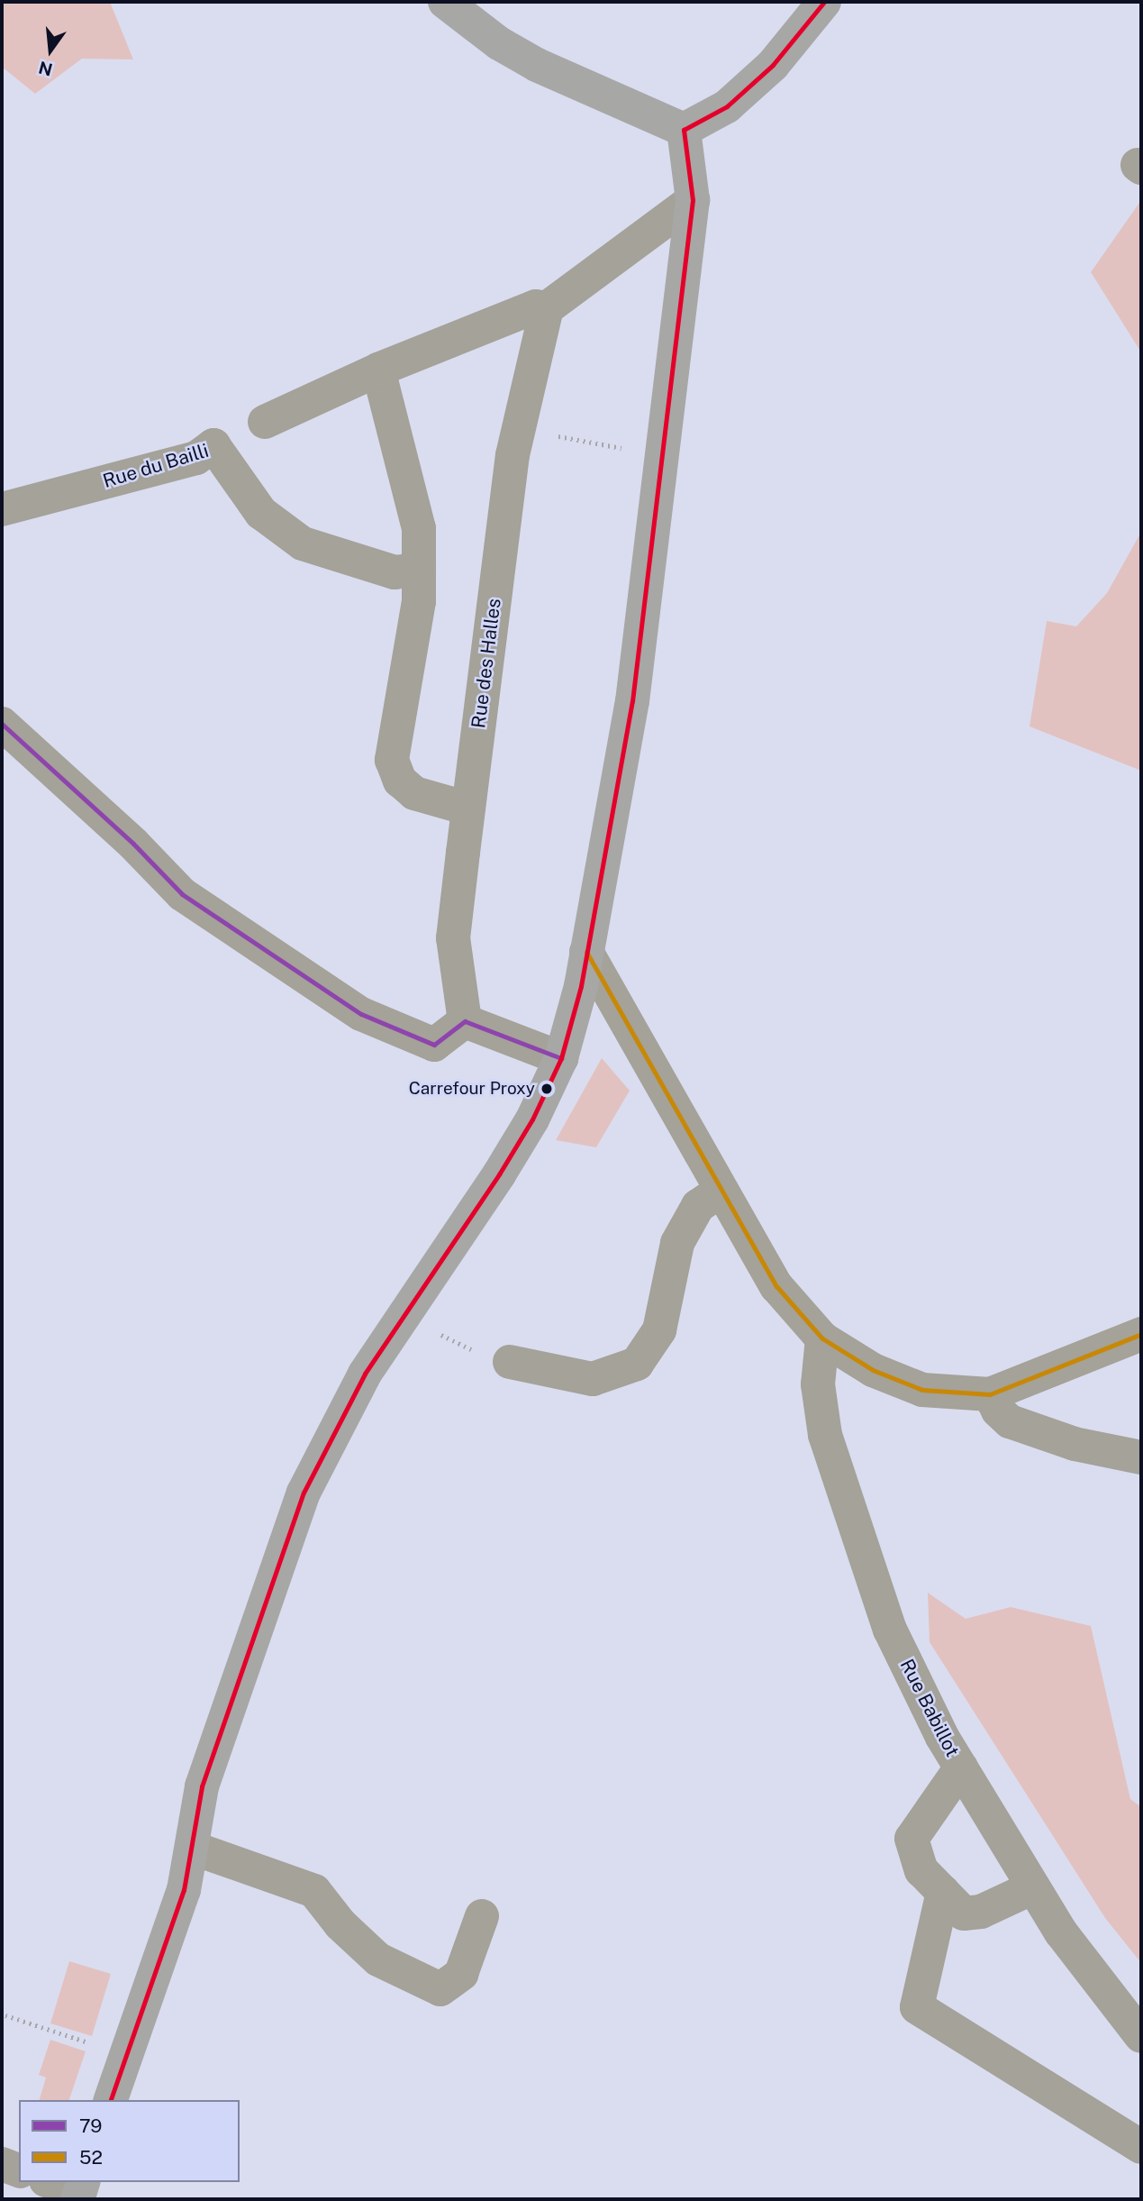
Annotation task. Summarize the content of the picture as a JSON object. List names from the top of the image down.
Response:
{
  "streets": {
    "street": ["Rue du Bailli", "Rue des Halles", "Rue Babillot"]
  },
  "places": ["Carrefour Proxy"],
  "lines": ["transit line 79", "transit line 52"],
  "legend": ["79", "52"],
  "north": "bottom"
}
